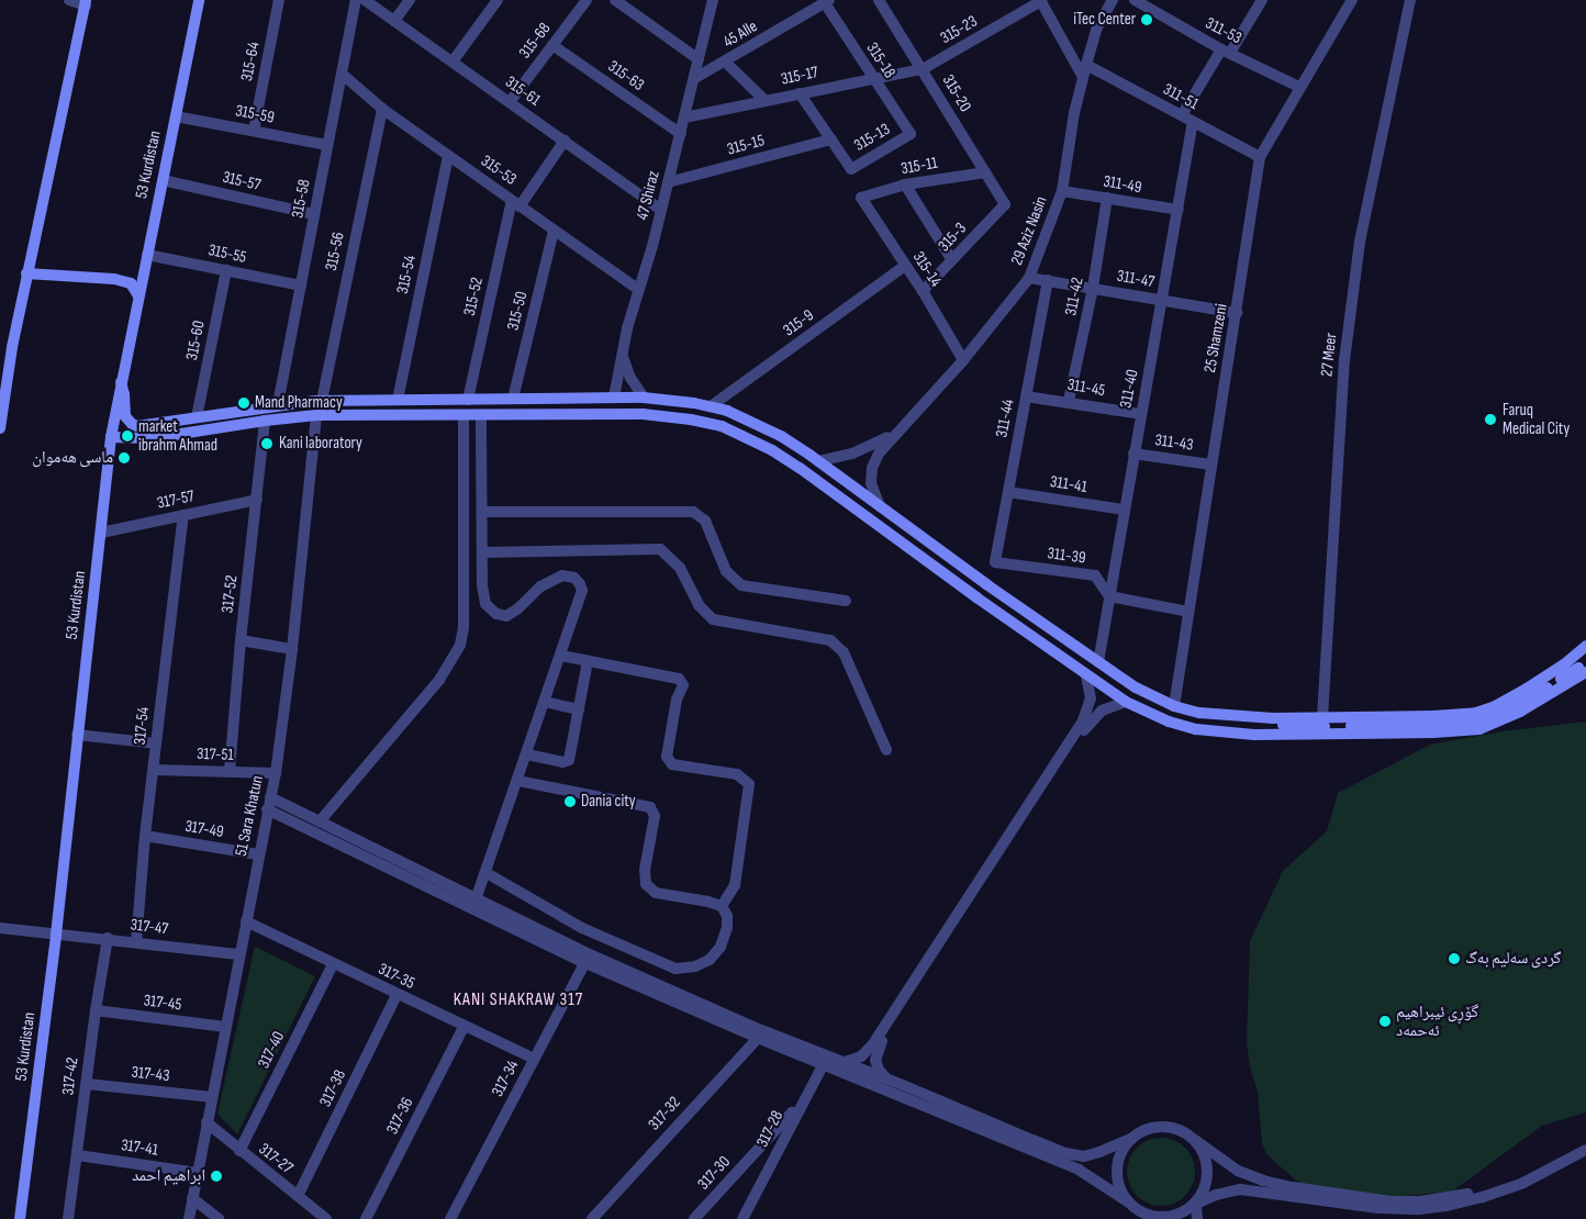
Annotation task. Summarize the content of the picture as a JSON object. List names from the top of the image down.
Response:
{
  "streets": {
    "main road": ["53 Kurdistan"],
    "street": [
      "315-23",
      "311-53",
      "45 Alle",
      "315-68",
      "315-18",
      "315-64",
      "315-63",
      "315-17",
      "315-61",
      "315-20",
      "311-51",
      "315-59",
      "315-13",
      "315-15",
      "315-11",
      "315-53",
      "315-57",
      "311-49",
      "47 Shiraz",
      "315-58",
      "29 Aziz Nasin",
      "315-3",
      "315-56",
      "315-55",
      "315-14",
      "315-54",
      "311-47",
      "315-52",
      "311-42",
      "315-50",
      "315-9",
      "25 Shamzeni",
      "315-60",
      "27 Meer",
      "311-45",
      "311-40",
      "311-44",
      "311-43",
      "311-41",
      "317-57",
      "311-39",
      "317-52",
      "317-54",
      "317-51",
      "51 Sara Khatun",
      "317-49",
      "317-47",
      "317-35",
      "317-45",
      "317-40",
      "317-43",
      "317-42",
      "317-34",
      "317-38",
      "317-32",
      "317-36",
      "317-28",
      "317-41",
      "317-27",
      "317-30"
    ]
  },
  "crossings": [
    ["315-23", "315-17"],
    ["315-23", "315-20"],
    ["311-53", "25 Shamzeni"],
    ["45 Alle", "315-18"],
    ["45 Alle", "47 Shiraz"],
    ["315-68", "315-63"],
    ["315-68", "315-61"],
    ["315-18", "315-17"],
    ["315-18", "315-13"],
    ["315-64", "315-59"],
    ["315-63", "47 Shiraz"],
    ["315-17", "315-20"],
    ["315-17", "47 Shiraz"],
    ["315-61", "47 Shiraz"],
    ["315-20", "315-11"],
    ["315-20", "315-3"],
    ["311-51", "29 Aziz Nasin"],
    ["311-51", "25 Shamzeni"],
    ["311-51", "311-40"],
    ["315-59", "53 Kurdistan"],
    ["315-59", "315-58"],
    ["315-13", "315-15"],
    ["315-15", "47 Shiraz"],
    ["53 Kurdistan", "315-57"],
    ["53 Kurdistan", "315-55"],
    ["53 Kurdistan", "317-57"],
    ["53 Kurdistan", "317-47"],
    ["315-11", "315-14"],
    ["315-53", "47 Shiraz"],
    ["315-53", "315-58"],
    ["315-53", "315-56"],
    ["315-53", "315-54"],
    ["315-53", "315-52"],
    ["315-53", "315-50"],
    ["315-57", "315-58"],
    ["311-49", "29 Aziz Nasin"],
    ["311-49", "311-42"],
    ["311-49", "311-40"],
    ["315-58", "315-55"],
    ["29 Aziz Nasin", "315-14"],
    ["29 Aziz Nasin", "311-47"],
    ["315-3", "315-14"],
    ["315-55", "315-60"],
    ["315-14", "315-9"],
    ["311-47", "311-42"],
    ["311-47", "25 Shamzeni"],
    ["311-47", "311-40"],
    ["311-47", "311-44"],
    ["311-42", "311-45"],
    ["25 Shamzeni", "311-43"],
    ["311-45", "311-40"],
    ["311-45", "311-44"],
    ["311-40", "311-43"],
    ["311-40", "311-41"],
    ["311-40", "311-39"],
    ["311-44", "311-41"],
    ["311-44", "311-39"],
    ["317-57", "317-52"],
    ["317-57", "317-54"],
    ["317-52", "317-51"],
    ["317-54", "317-51"],
    ["317-54", "317-49"],
    ["317-54", "317-47"],
    ["317-51", "51 Sara Khatun"],
    ["51 Sara Khatun", "317-49"],
    ["51 Sara Khatun", "317-47"],
    ["51 Sara Khatun", "317-35"],
    ["51 Sara Khatun", "317-45"],
    ["51 Sara Khatun", "317-43"],
    ["51 Sara Khatun", "317-41"],
    ["51 Sara Khatun", "317-27"],
    ["317-47", "317-42"],
    ["317-35", "317-40"],
    ["317-35", "317-34"],
    ["317-35", "317-38"],
    ["317-35", "317-36"],
    ["317-45", "317-42"],
    ["317-40", "317-27"],
    ["317-43", "317-42"],
    ["317-42", "317-41"],
    ["317-38", "317-27"],
    ["317-28", "317-30"]
  ],
  "districts": ["KANI SHAKRAW 317"],
  "places": [
    "iTec Center",
    "Mand Pharmacy",
    "Faruq Medical City",
    "market ibrahm Ahmad",
    "Kani laboratory",
    "ماسی هەموان",
    "Dania city",
    "گردی سەلیم بەگ",
    "گۆڕی ئیبراھیم ئەحمەد",
    "ابراهيم احمد"
  ]
}
